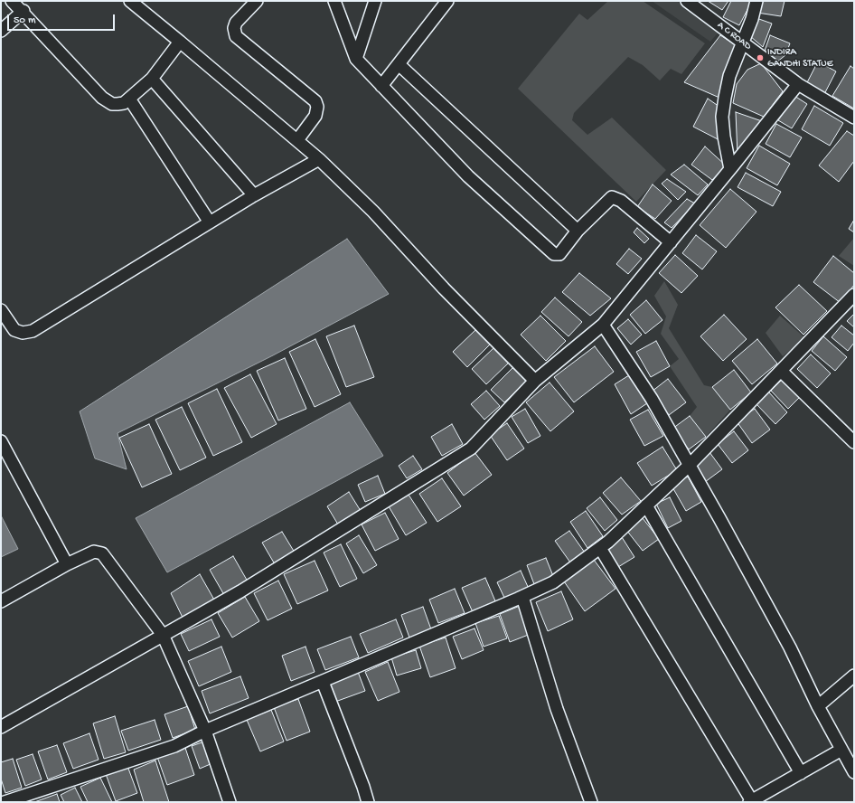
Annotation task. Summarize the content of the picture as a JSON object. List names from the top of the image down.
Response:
{
  "streets": {
    "street": ["A C ROAD"]
  },
  "places": ["INDIRA GANDHI STATUE"],
  "scale_bar": "50 m"
}
